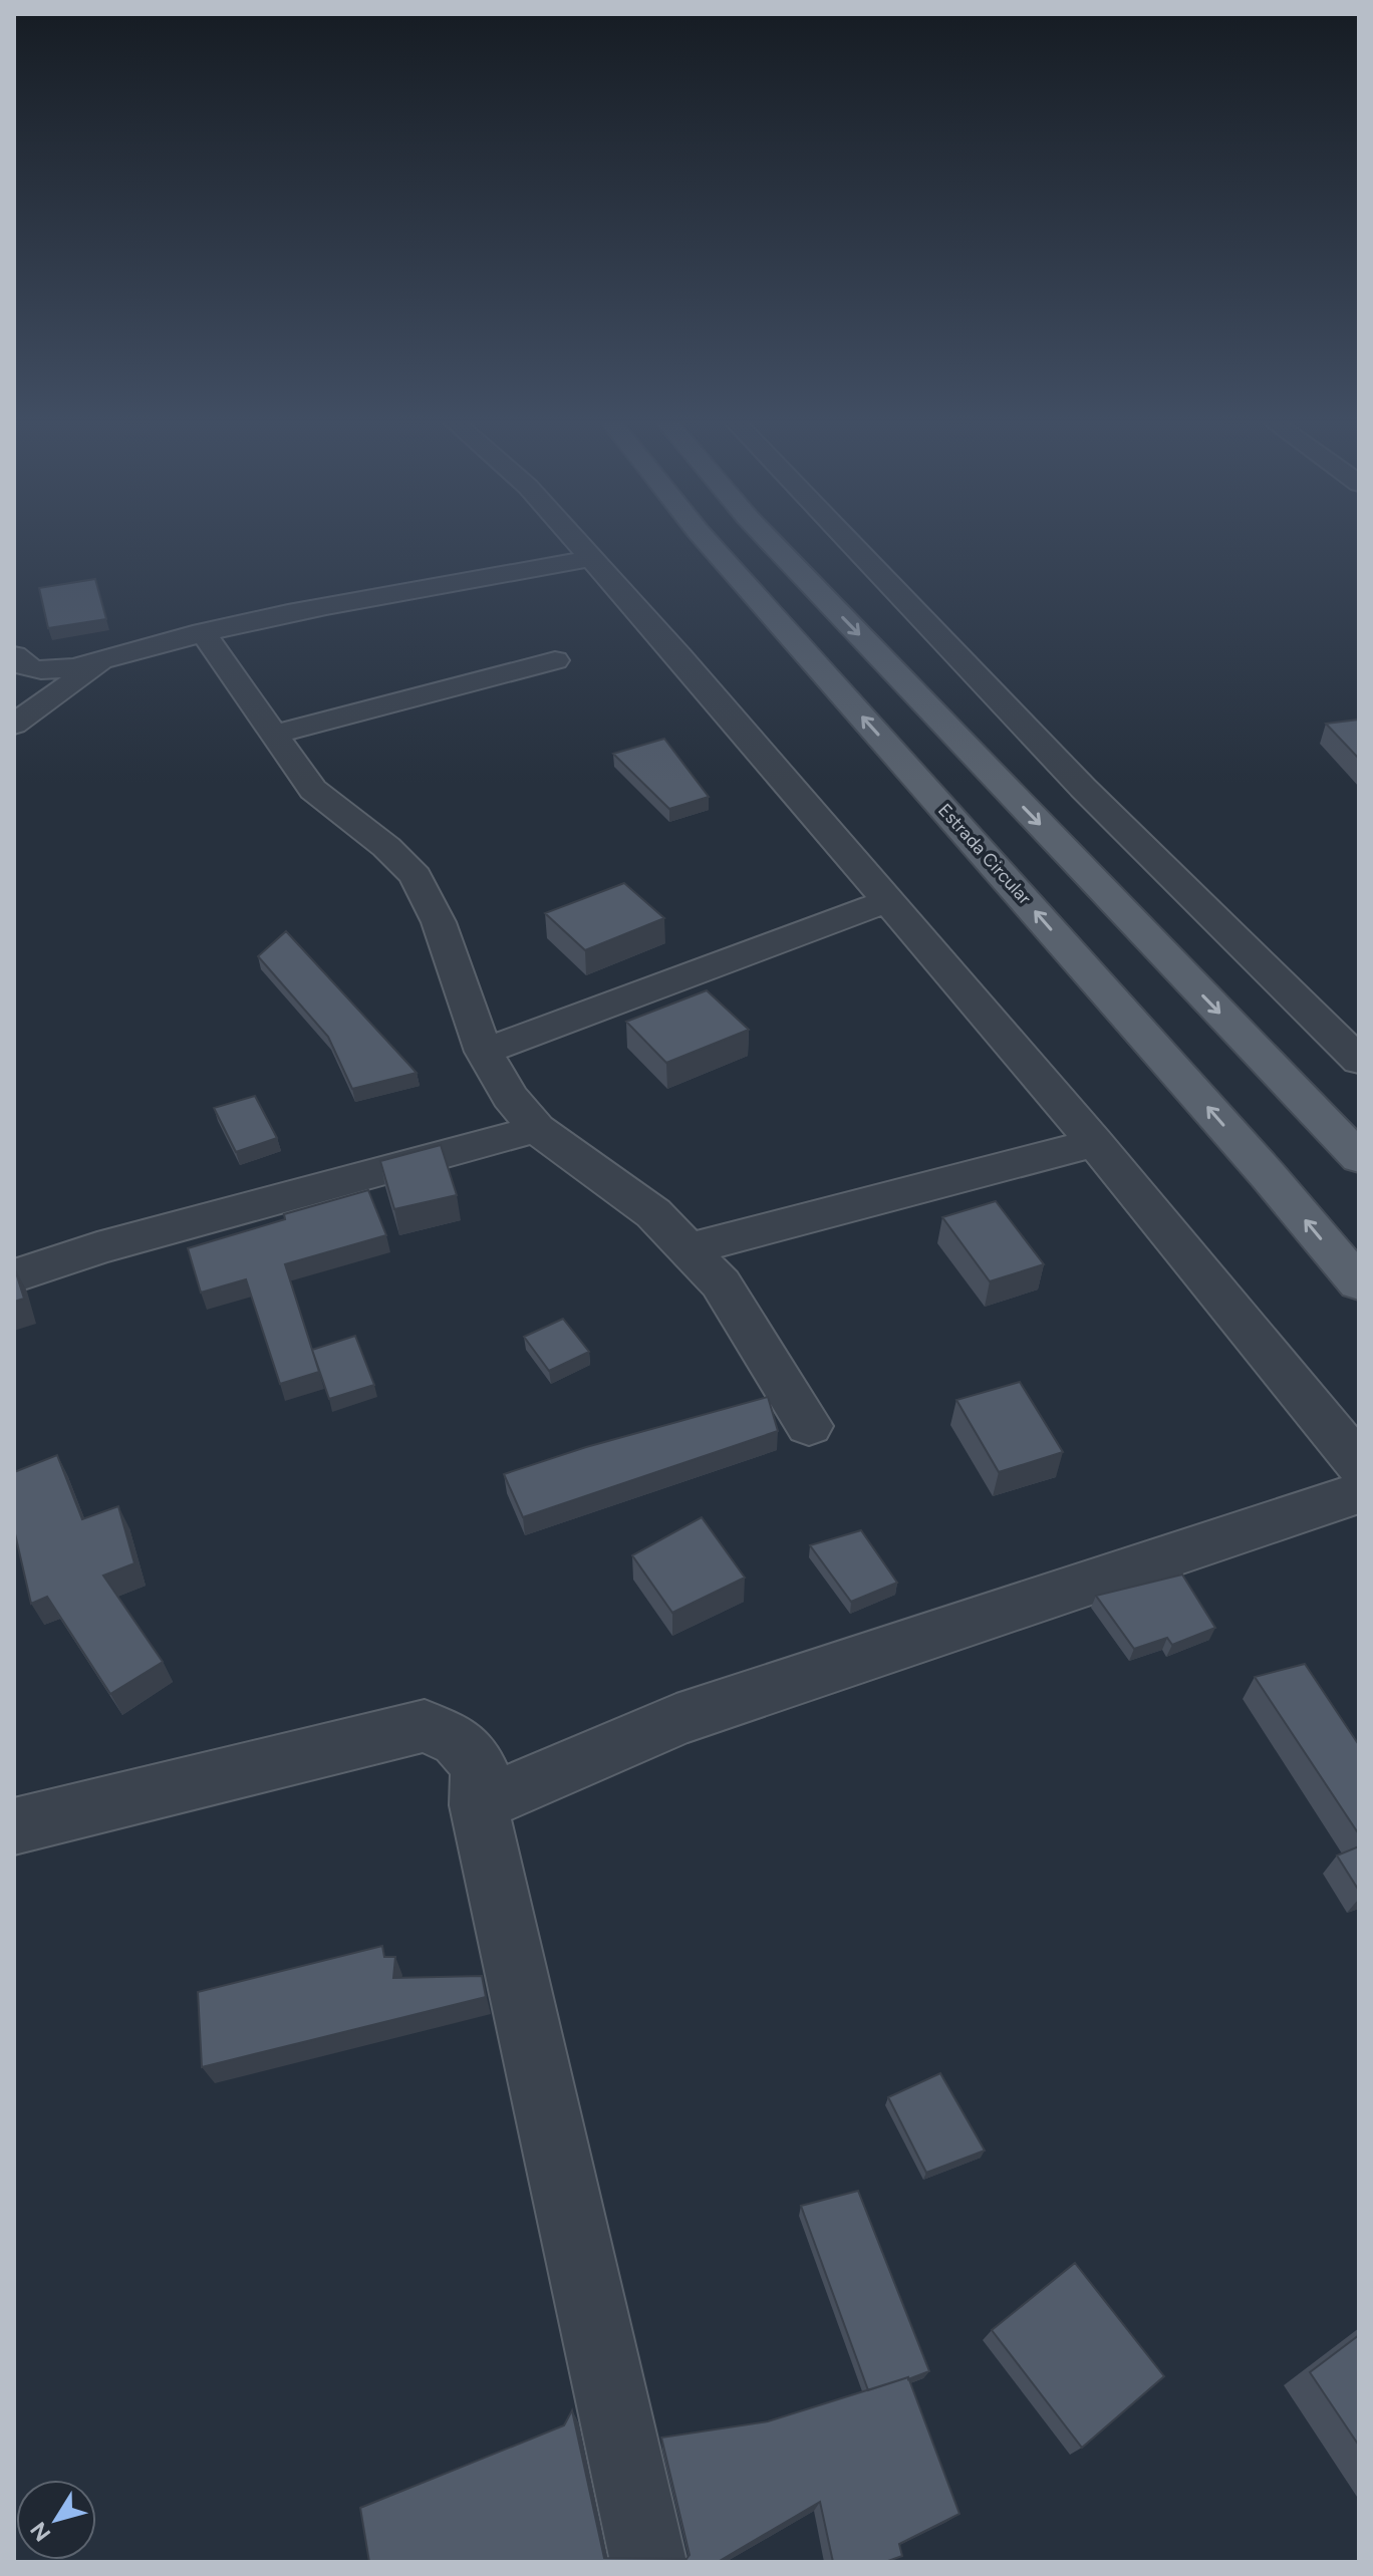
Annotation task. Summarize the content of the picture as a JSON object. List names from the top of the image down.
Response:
{
  "streets": {
    "main road": ["Estrada Circular"]
  },
  "north": "bottom left"
}
